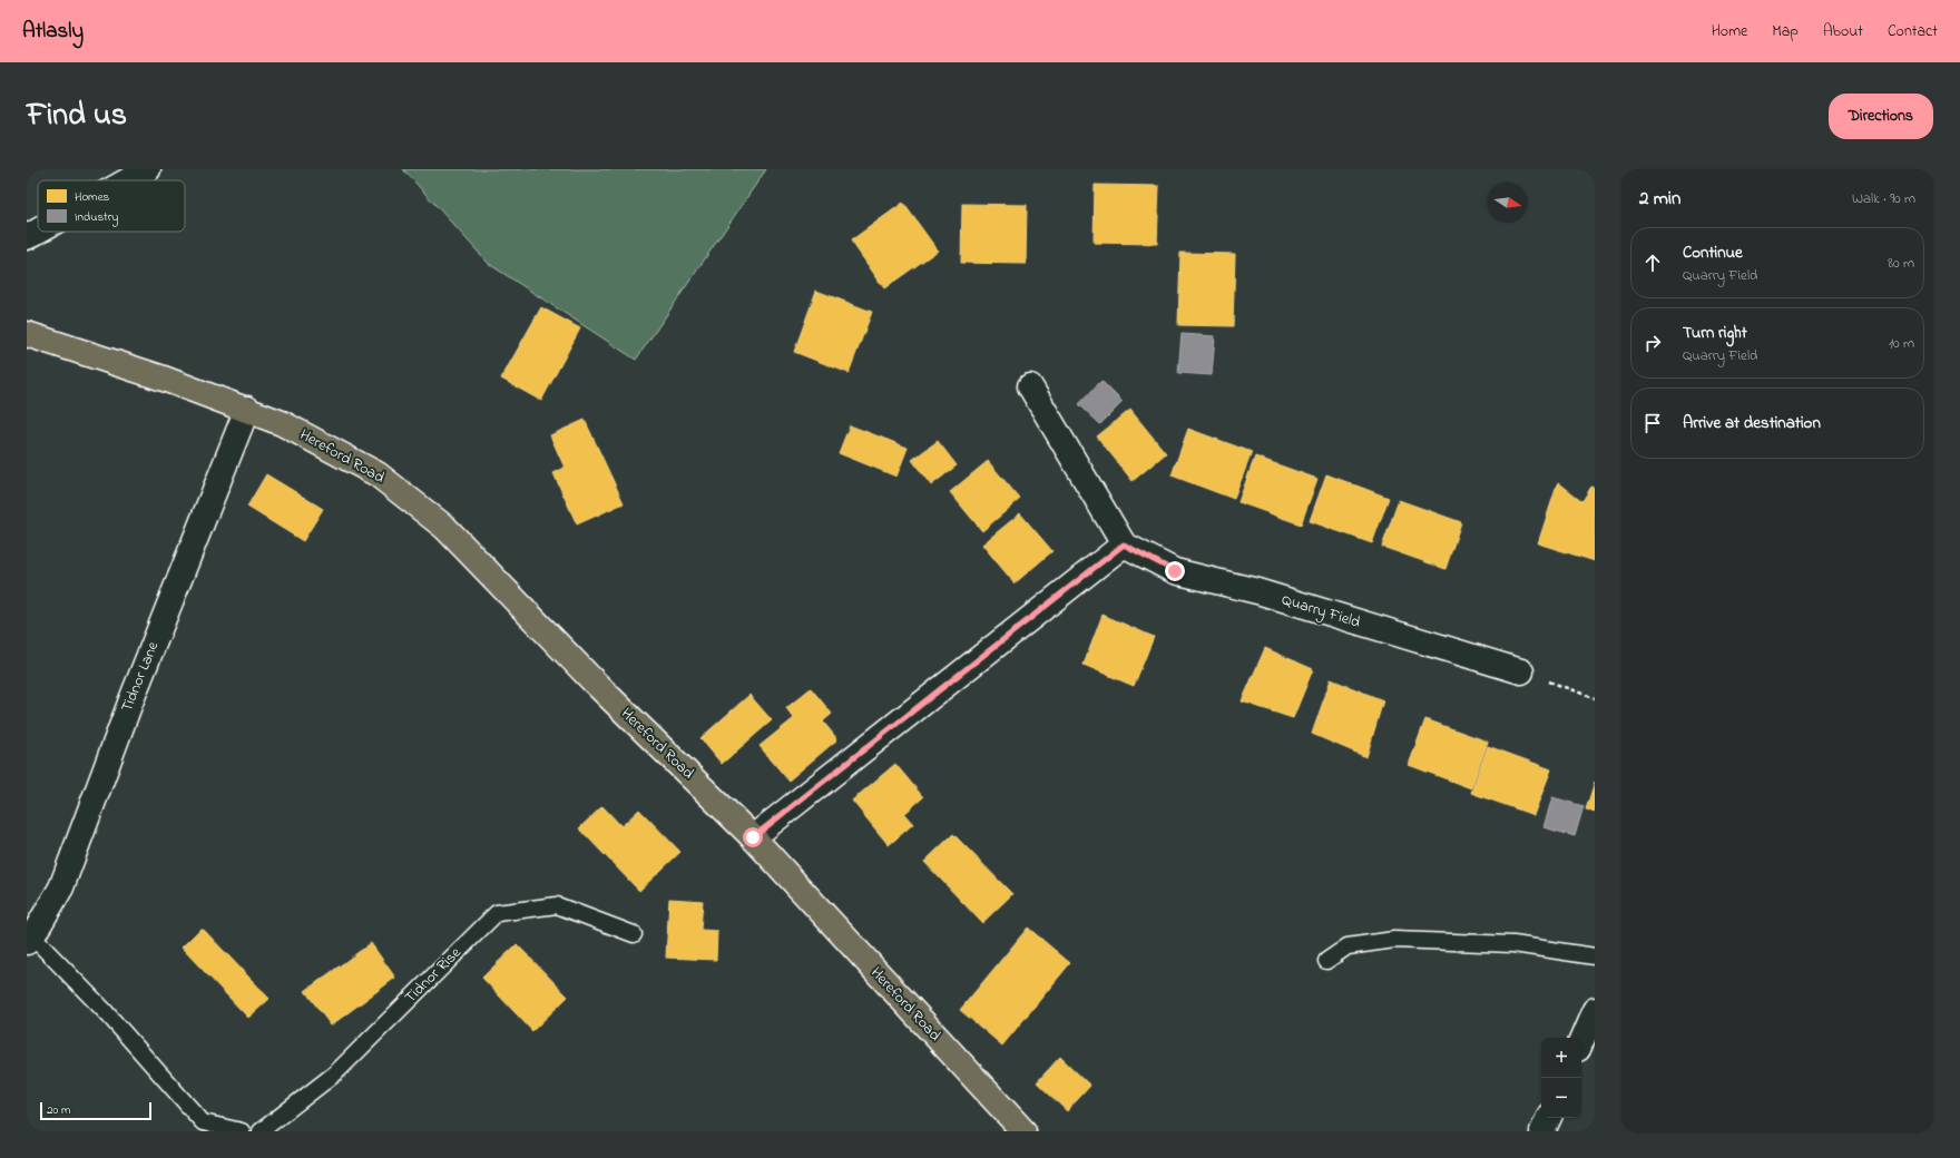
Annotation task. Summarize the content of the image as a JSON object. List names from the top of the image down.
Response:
{
  "streets": {
    "highway": ["Hereford Road"],
    "street": ["Quarry Field", "Tidnor Lane"],
    "lane": ["Tidnor Rise"]
  },
  "crossings": [
    ["Hereford Road", "Tidnor Lane"]
  ],
  "legend": ["Homes", "Industry"],
  "scale_bar": "20 m",
  "north": "right",
  "page": {
    "header": "Atlasly",
    "nav": [
      "Home",
      "Map",
      "About",
      "Contact"
    ],
    "title": "Find us",
    "buttons": "Directions",
    "heading": ["2 min", "Walk · 90 m"],
    "list": [
      ["Continue", "Quarry Field", "80 m"],
      ["Turn right", "Quarry Field", "10 m"],
      "Arrive at destination"
    ],
    "map_buttons": ["+", "−"],
    "scale": "20 m"
  }
}
